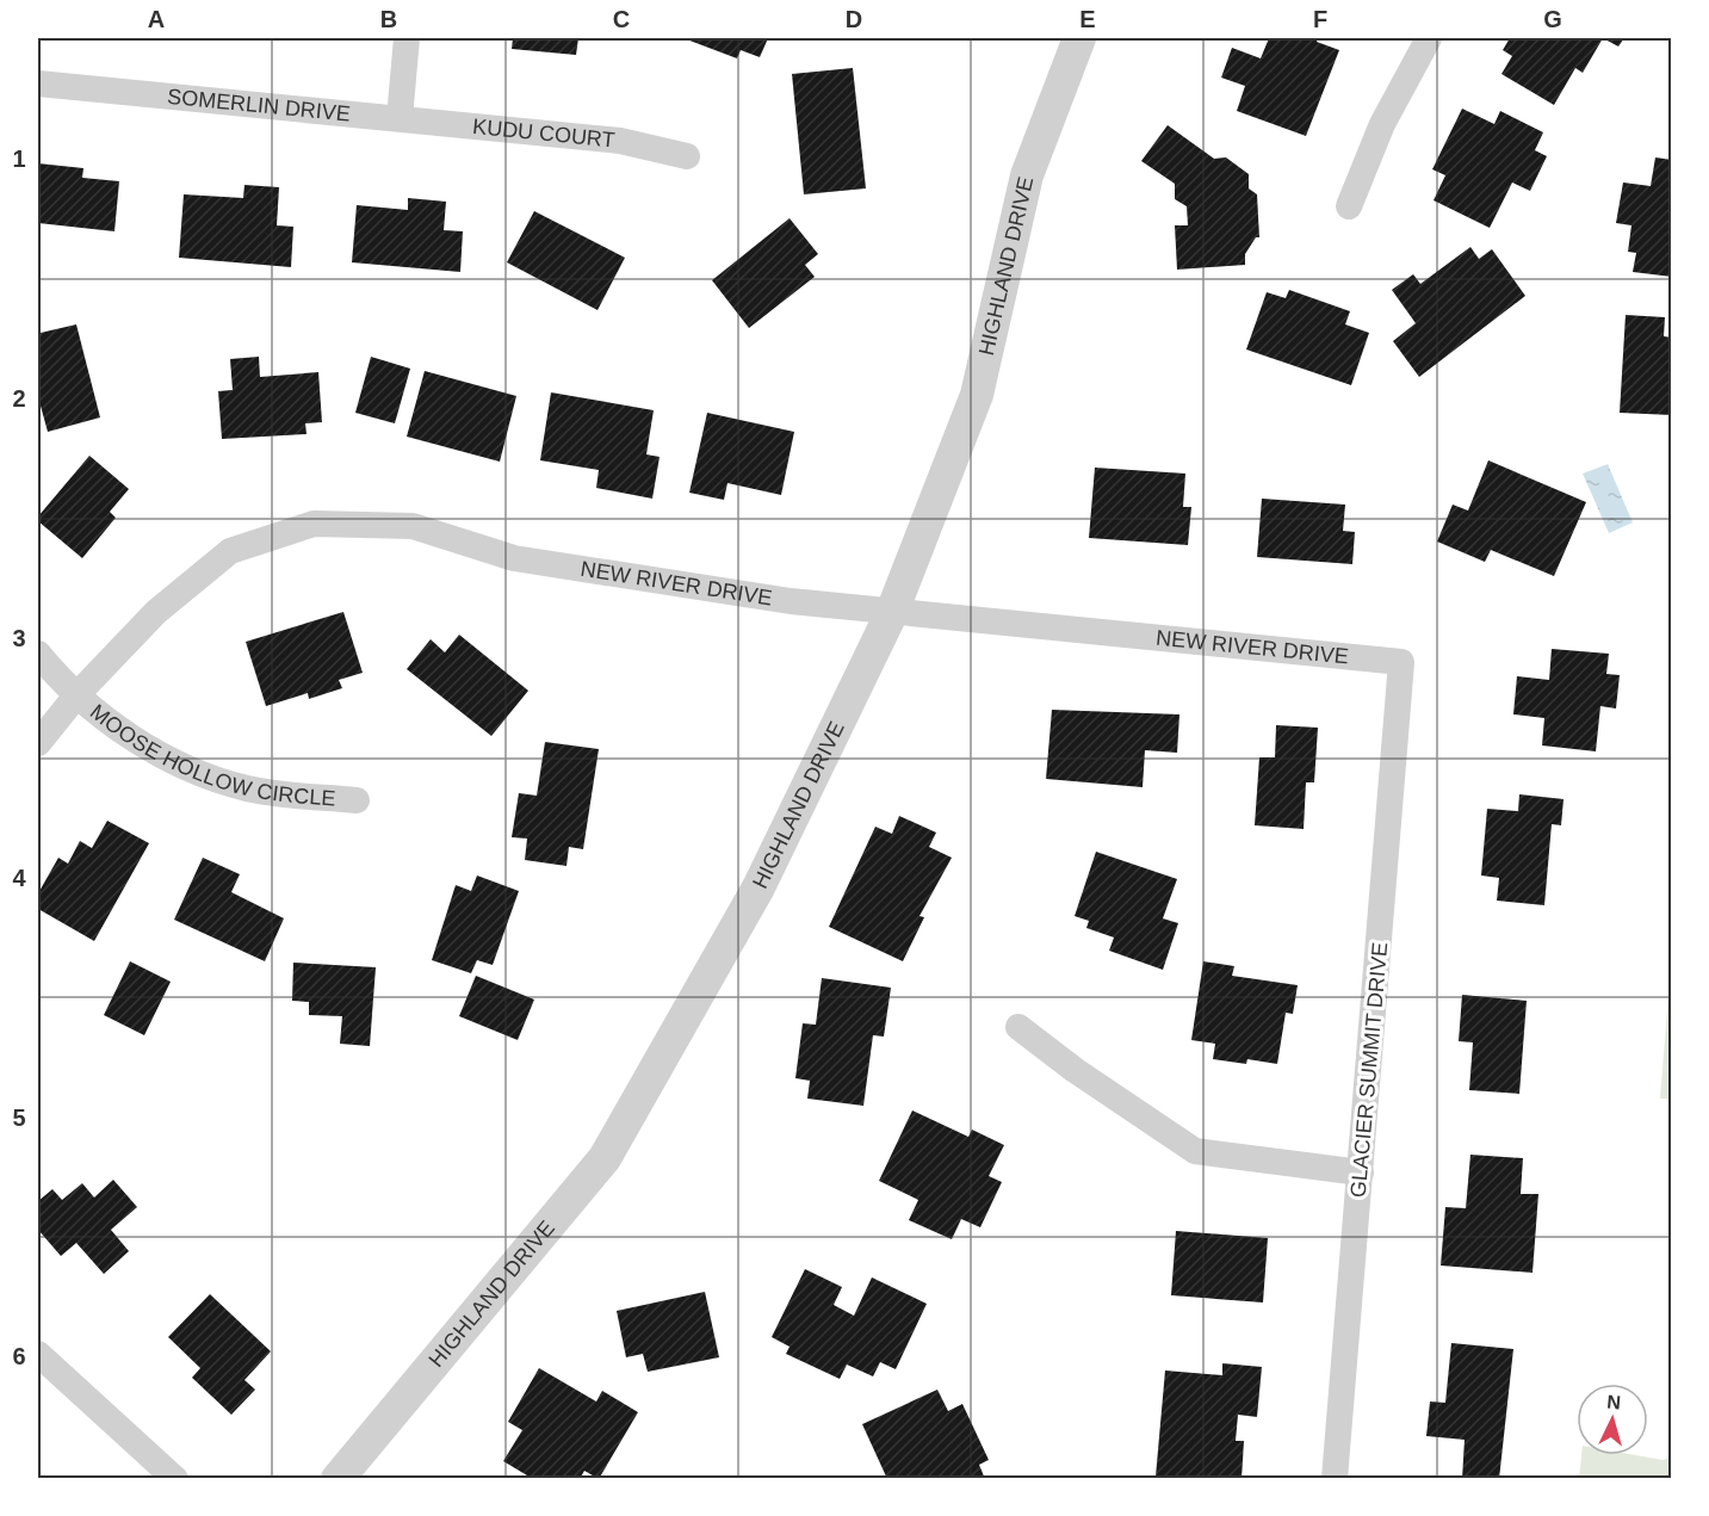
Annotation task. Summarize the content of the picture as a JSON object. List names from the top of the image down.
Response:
{
  "streets": {
    "street": [
      "SOMERLIN DRIVE",
      "KUDU COURT",
      "HIGHLAND DRIVE",
      "NEW RIVER DRIVE",
      "MOOSE HOLLOW CIRCLE",
      "GLACIER SUMMIT DRIVE"
    ]
  },
  "crossings": [
    ["SOMERLIN DRIVE", "KUDU COURT"],
    ["HIGHLAND DRIVE", "NEW RIVER DRIVE"],
    ["NEW RIVER DRIVE", "MOOSE HOLLOW CIRCLE"],
    ["NEW RIVER DRIVE", "GLACIER SUMMIT DRIVE"]
  ],
  "north": "top",
  "grid": {
    "columns": [
      "A",
      "B",
      "C",
      "D",
      "E",
      "F",
      "G"
    ],
    "rows": [
      "1",
      "2",
      "3",
      "4",
      "5",
      "6"
    ]
  }
}
